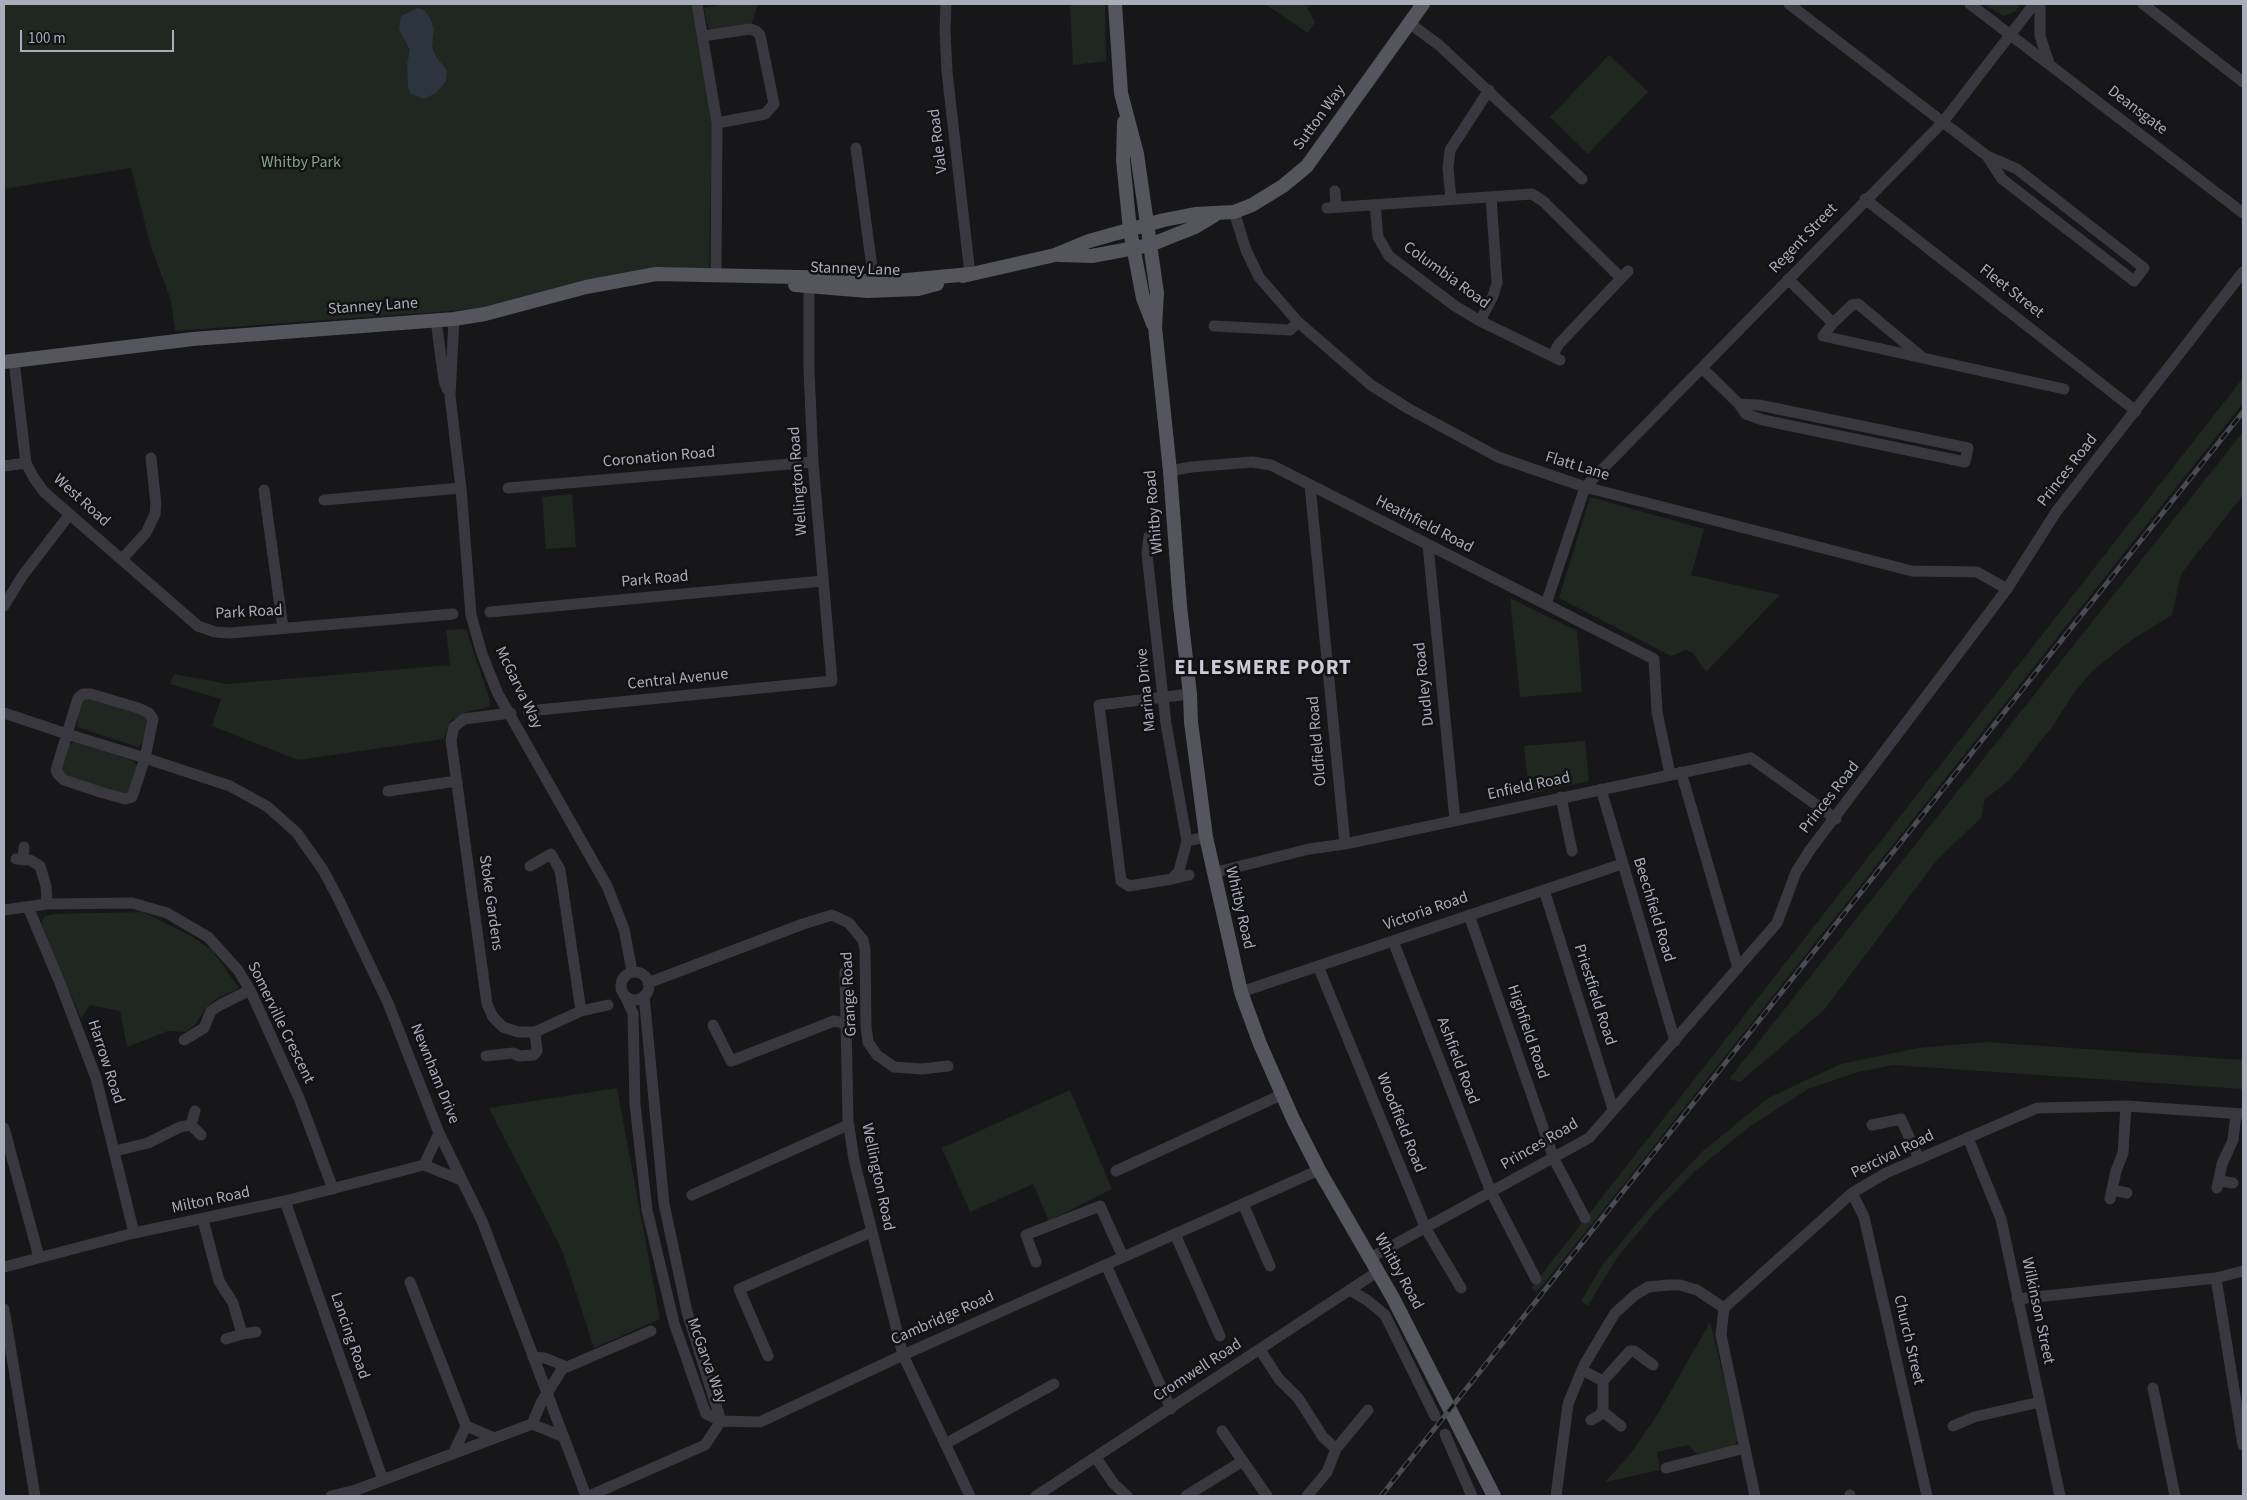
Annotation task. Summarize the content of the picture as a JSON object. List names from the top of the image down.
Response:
{
  "streets": {
    "main road": ["Sutton Way", "Stanney Lane", "Whitby Road"],
    "street": [
      "Deansgate",
      "Vale Road",
      "Regent Street",
      "Columbia Road",
      "Fleet Street",
      "Coronation Road",
      "Flatt Lane",
      "Princes Road",
      "Wellington Road",
      "West Road",
      "Heathfield Road",
      "Park Road",
      "Central Avenue",
      "Dudley Road",
      "McGarva Way",
      "Marina Drive",
      "Oldfield Road",
      "Enfield Road",
      "Stoke Gardens",
      "Beechfield Road",
      "Victoria Road",
      "Grange Road",
      "Priestfield Road",
      "Somerville Crescent",
      "Highfield Road",
      "Ashfield Road",
      "Harrow Road",
      "Newnham Drive",
      "Woodfield Road",
      "Percival Road",
      "Milton Road",
      "Wilkinson Street",
      "Cambridge Road",
      "Lancing Road",
      "Church Street",
      "Cromwell Road"
    ]
  },
  "crossings": [
    ["Deansgate", "Regent Street"],
    ["Sutton Way", "Stanney Lane"],
    ["Sutton Way", "Flatt Lane"],
    ["Sutton Way", "Whitby Road"],
    ["Vale Road", "Stanney Lane"],
    ["Regent Street", "Fleet Street"],
    ["Regent Street", "Flatt Lane"],
    ["Stanney Lane", "Wellington Road"],
    ["Stanney Lane", "West Road"],
    ["Stanney Lane", "Whitby Road"],
    ["Stanney Lane", "McGarva Way"],
    ["Fleet Street", "Princes Road"],
    ["Coronation Road", "Wellington Road"],
    ["Flatt Lane", "Princes Road"],
    ["Princes Road", "Whitby Road"],
    ["Princes Road", "Enfield Road"],
    ["Princes Road", "Beechfield Road"],
    ["Princes Road", "Priestfield Road"],
    ["Princes Road", "Highfield Road"],
    ["Princes Road", "Ashfield Road"],
    ["Princes Road", "Woodfield Road"],
    ["Wellington Road", "Park Road"],
    ["Wellington Road", "Central Avenue"],
    ["Wellington Road", "Cambridge Road"],
    ["West Road", "Park Road"],
    ["Whitby Road", "Heathfield Road"],
    ["Whitby Road", "Enfield Road"],
    ["Whitby Road", "Victoria Road"],
    ["Whitby Road", "Cambridge Road"],
    ["Whitby Road", "Cromwell Road"],
    ["Heathfield Road", "Dudley Road"],
    ["Heathfield Road", "Oldfield Road"],
    ["Heathfield Road", "Enfield Road"],
    ["Dudley Road", "Enfield Road"],
    ["McGarva Way", "Stoke Gardens"],
    ["McGarva Way", "Grange Road"],
    ["McGarva Way", "Cambridge Road"],
    ["Oldfield Road", "Enfield Road"],
    ["Enfield Road", "Beechfield Road"],
    ["Beechfield Road", "Victoria Road"],
    ["Victoria Road", "Priestfield Road"],
    ["Victoria Road", "Highfield Road"],
    ["Victoria Road", "Ashfield Road"],
    ["Victoria Road", "Woodfield Road"],
    ["Somerville Crescent", "Harrow Road"],
    ["Somerville Crescent", "Milton Road"],
    ["Harrow Road", "Milton Road"],
    ["Percival Road", "Wilkinson Street"],
    ["Percival Road", "Church Street"],
    ["Milton Road", "Lancing Road"]
  ],
  "districts": ["ELLESMERE PORT"],
  "parks": ["Whitby Park"],
  "scale_bar": "100 m"
}
